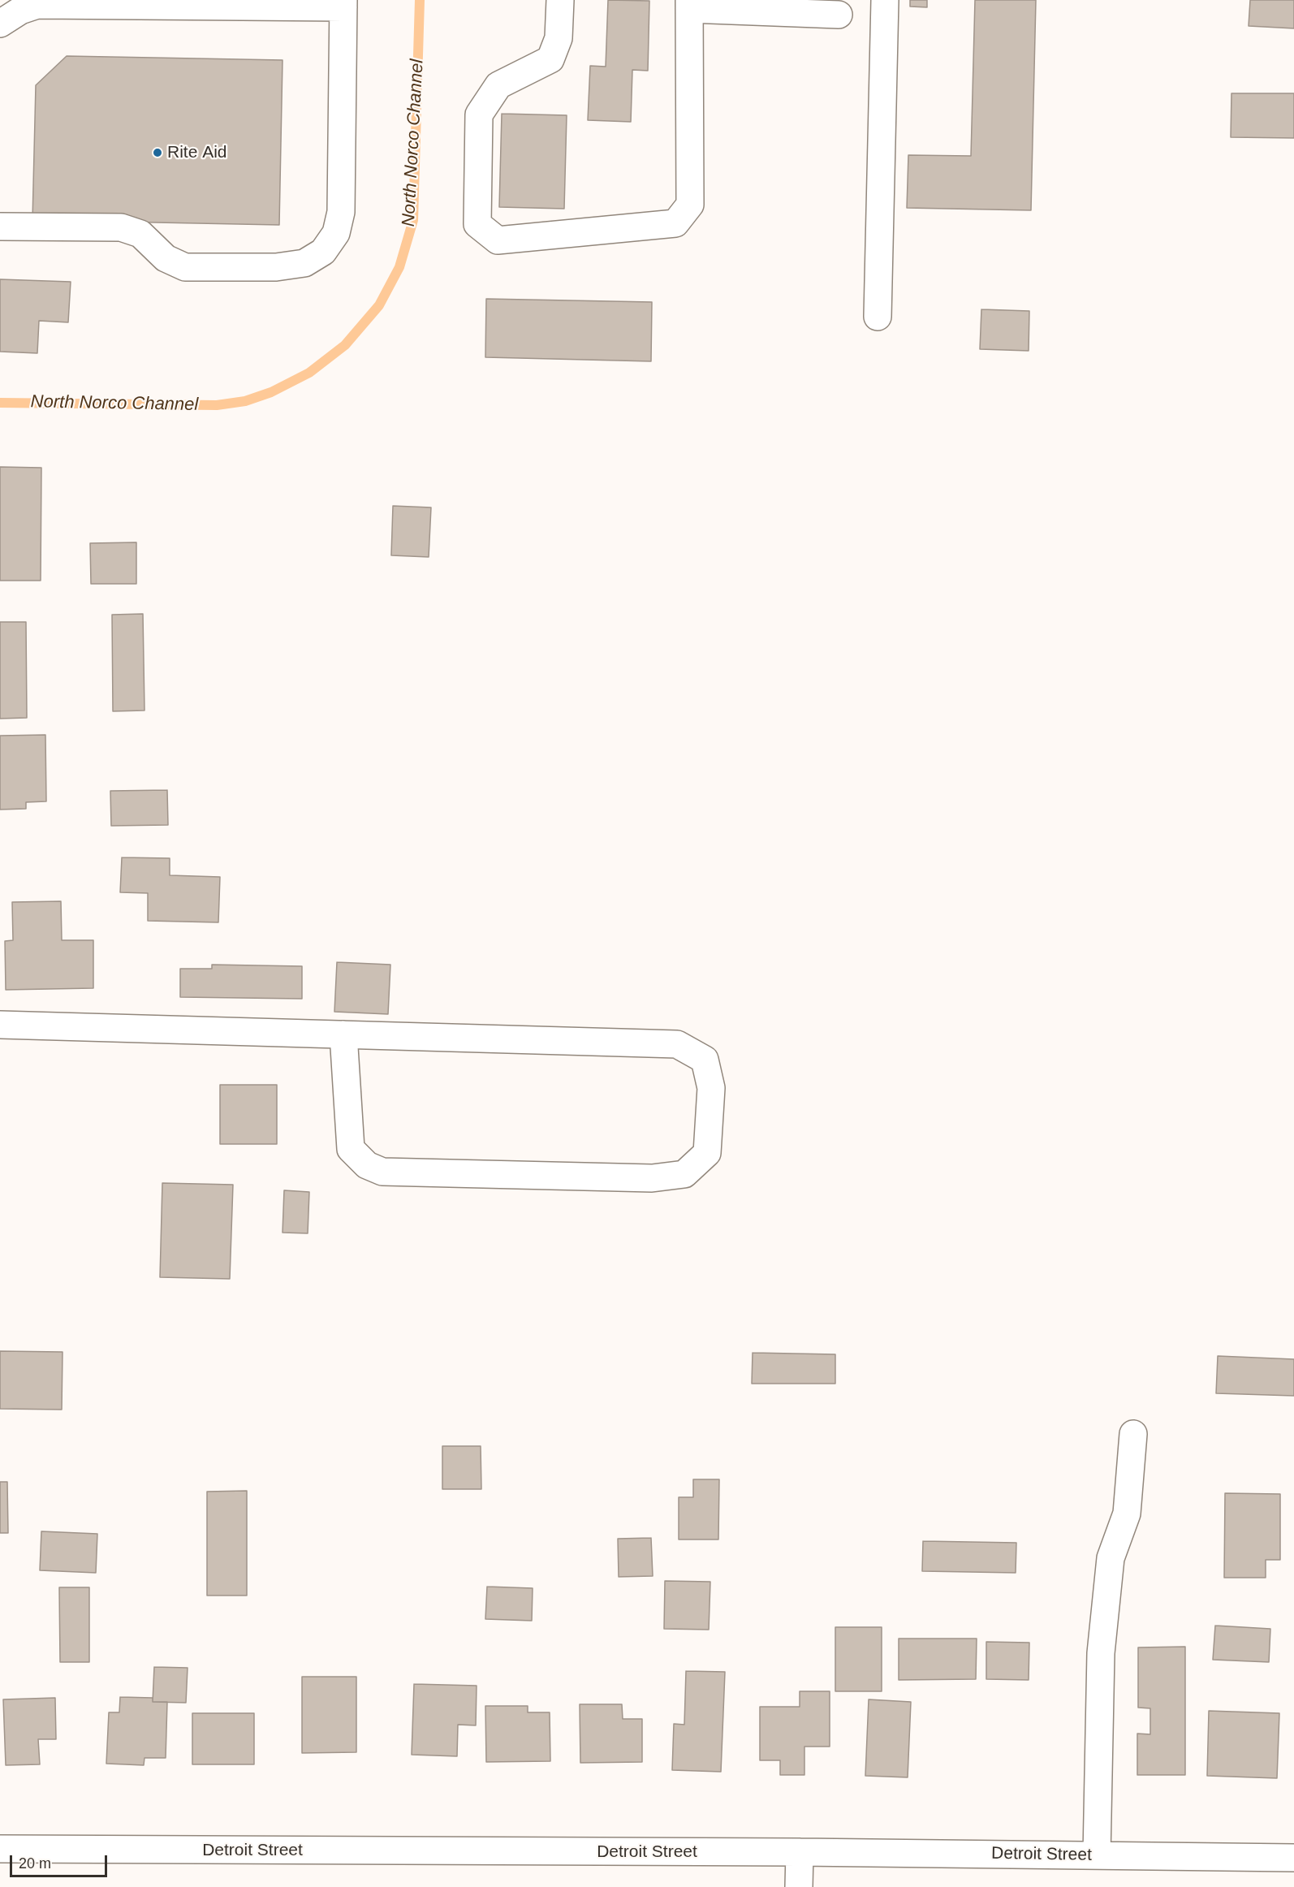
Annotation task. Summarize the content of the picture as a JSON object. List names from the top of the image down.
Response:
{
  "streets": {
    "street": ["Detroit Street"]
  },
  "water": ["North Norco Channel"],
  "places": ["Rite Aid"],
  "scale_bar": "20 m"
}
